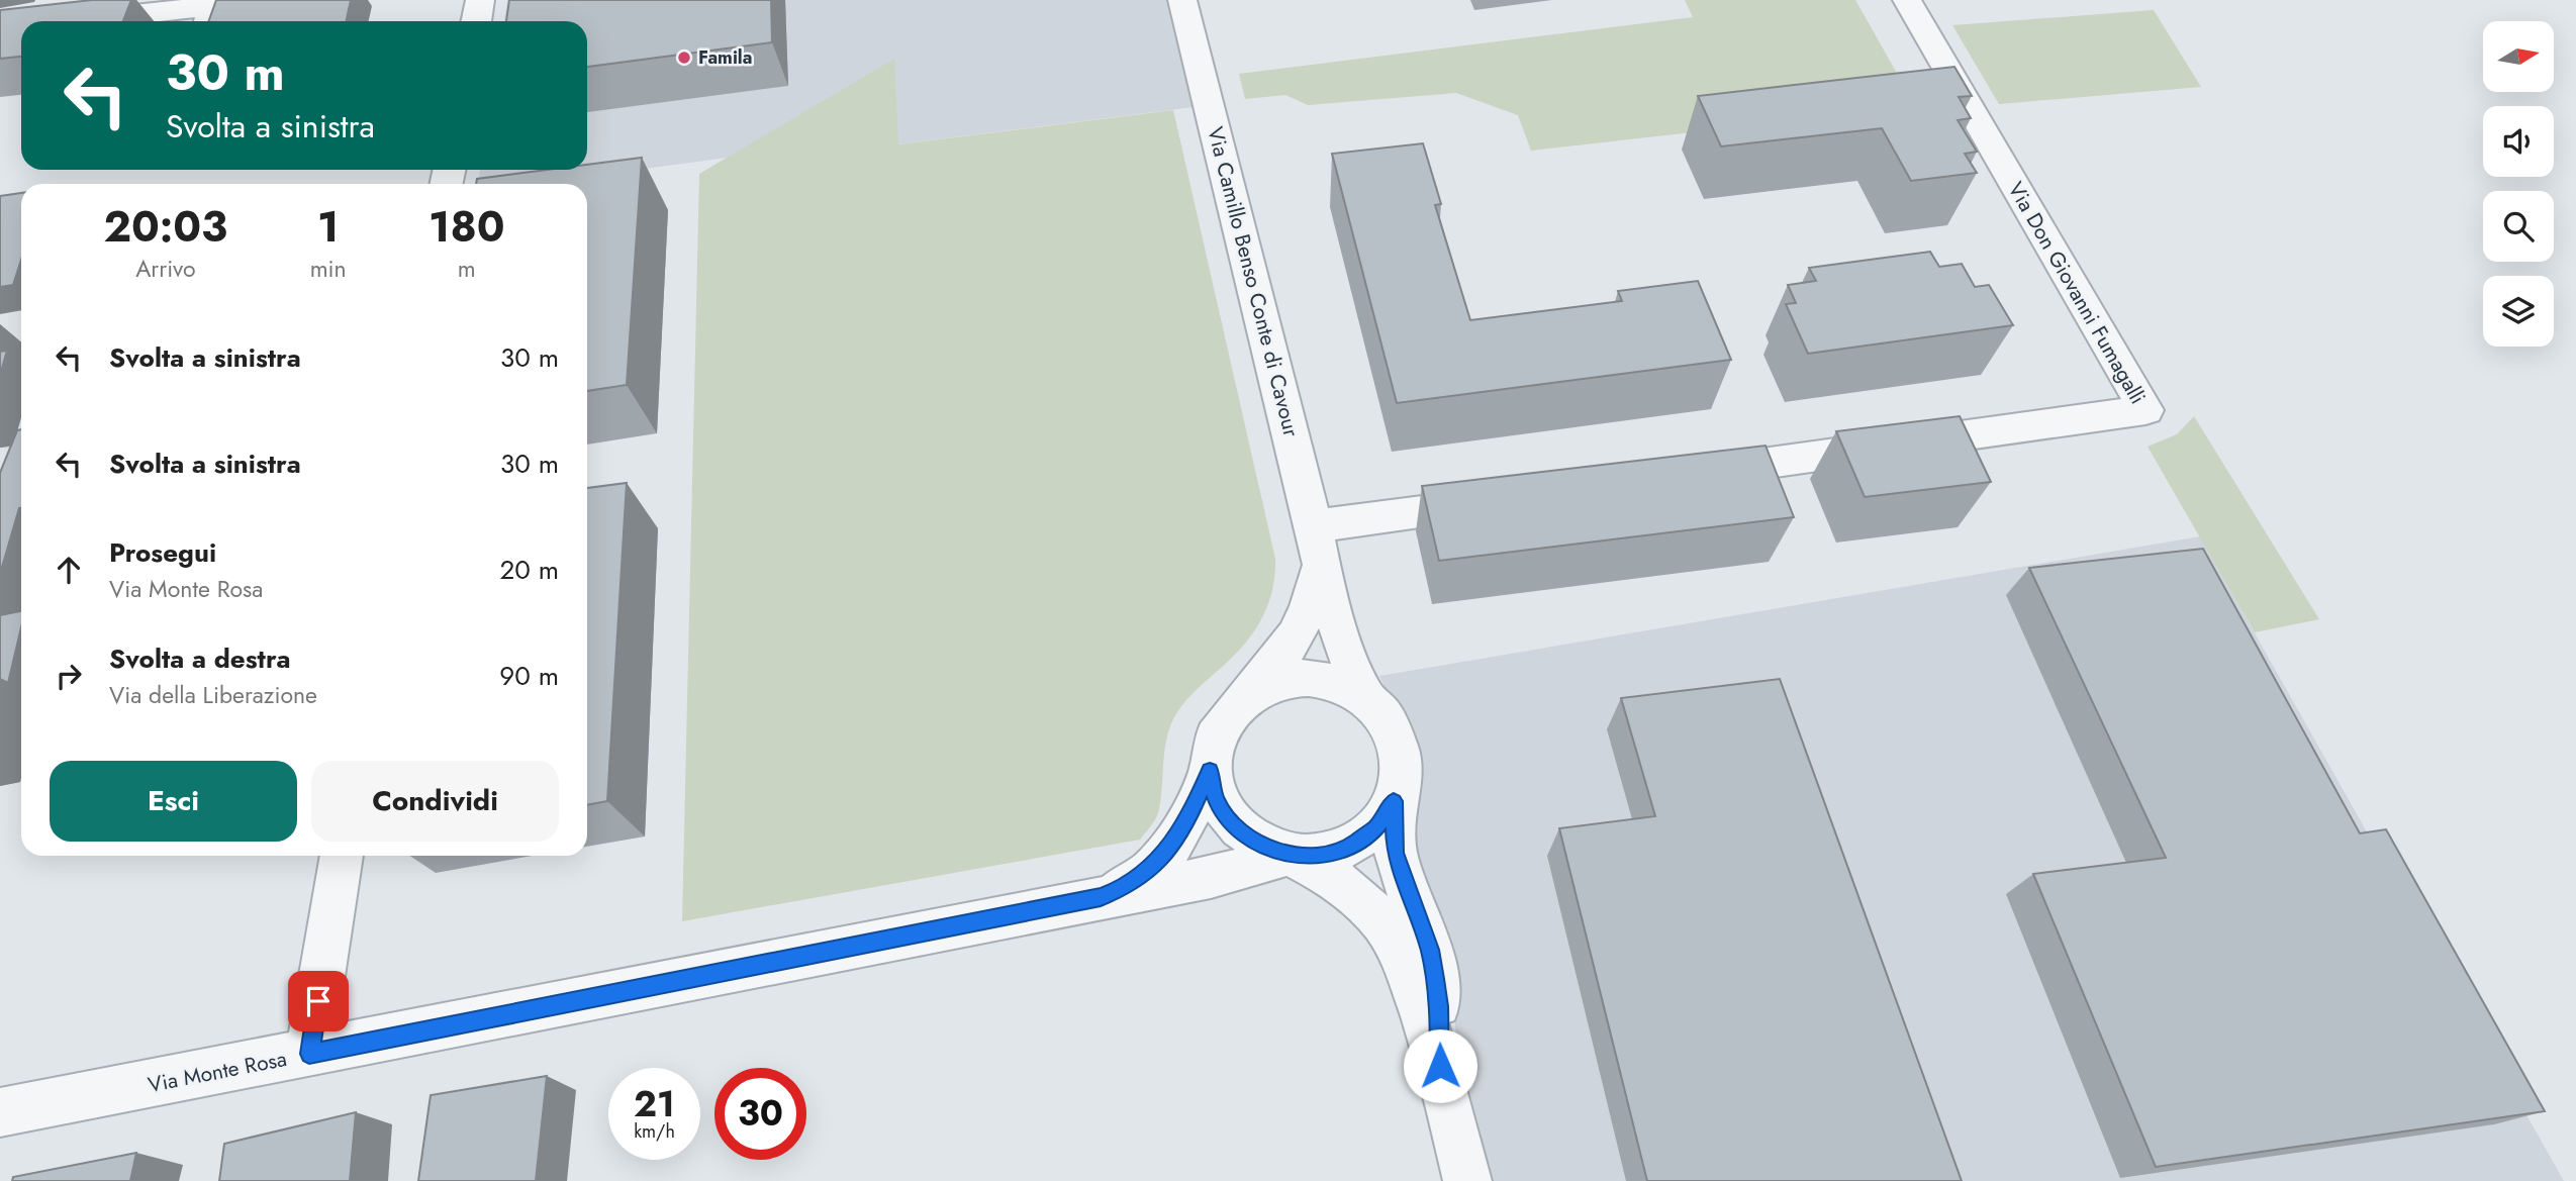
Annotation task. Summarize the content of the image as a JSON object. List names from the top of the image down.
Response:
{
  "streets": {
    "street": ["Via Camillo Benso Conte di Cavour", "Via Don Giovanni Fumagalli", "Via Monte Rosa"]
  },
  "places": ["Famila"],
  "north": "right",
  "page": {
    "turn": ["30 m", "Svolta a sinistra"],
    "eta": [
      "20:03",
      "Arrivo",
      "1",
      "min",
      "180",
      "m"
    ],
    "list": [
      {
        "name": "Svolta a sinistra",
        "value": "30 m"
      },
      {
        "name": "Svolta a sinistra",
        "value": "30 m"
      },
      {
        "name": "Prosegui",
        "note": "Via Monte Rosa",
        "value": "20 m"
      },
      {
        "name": "Svolta a destra",
        "note": "Via della Liberazione",
        "value": "90 m"
      }
    ],
    "buttons": ["Esci", "Condividi"],
    "speed": "21 km/h",
    "limit": "30"
  }
}
